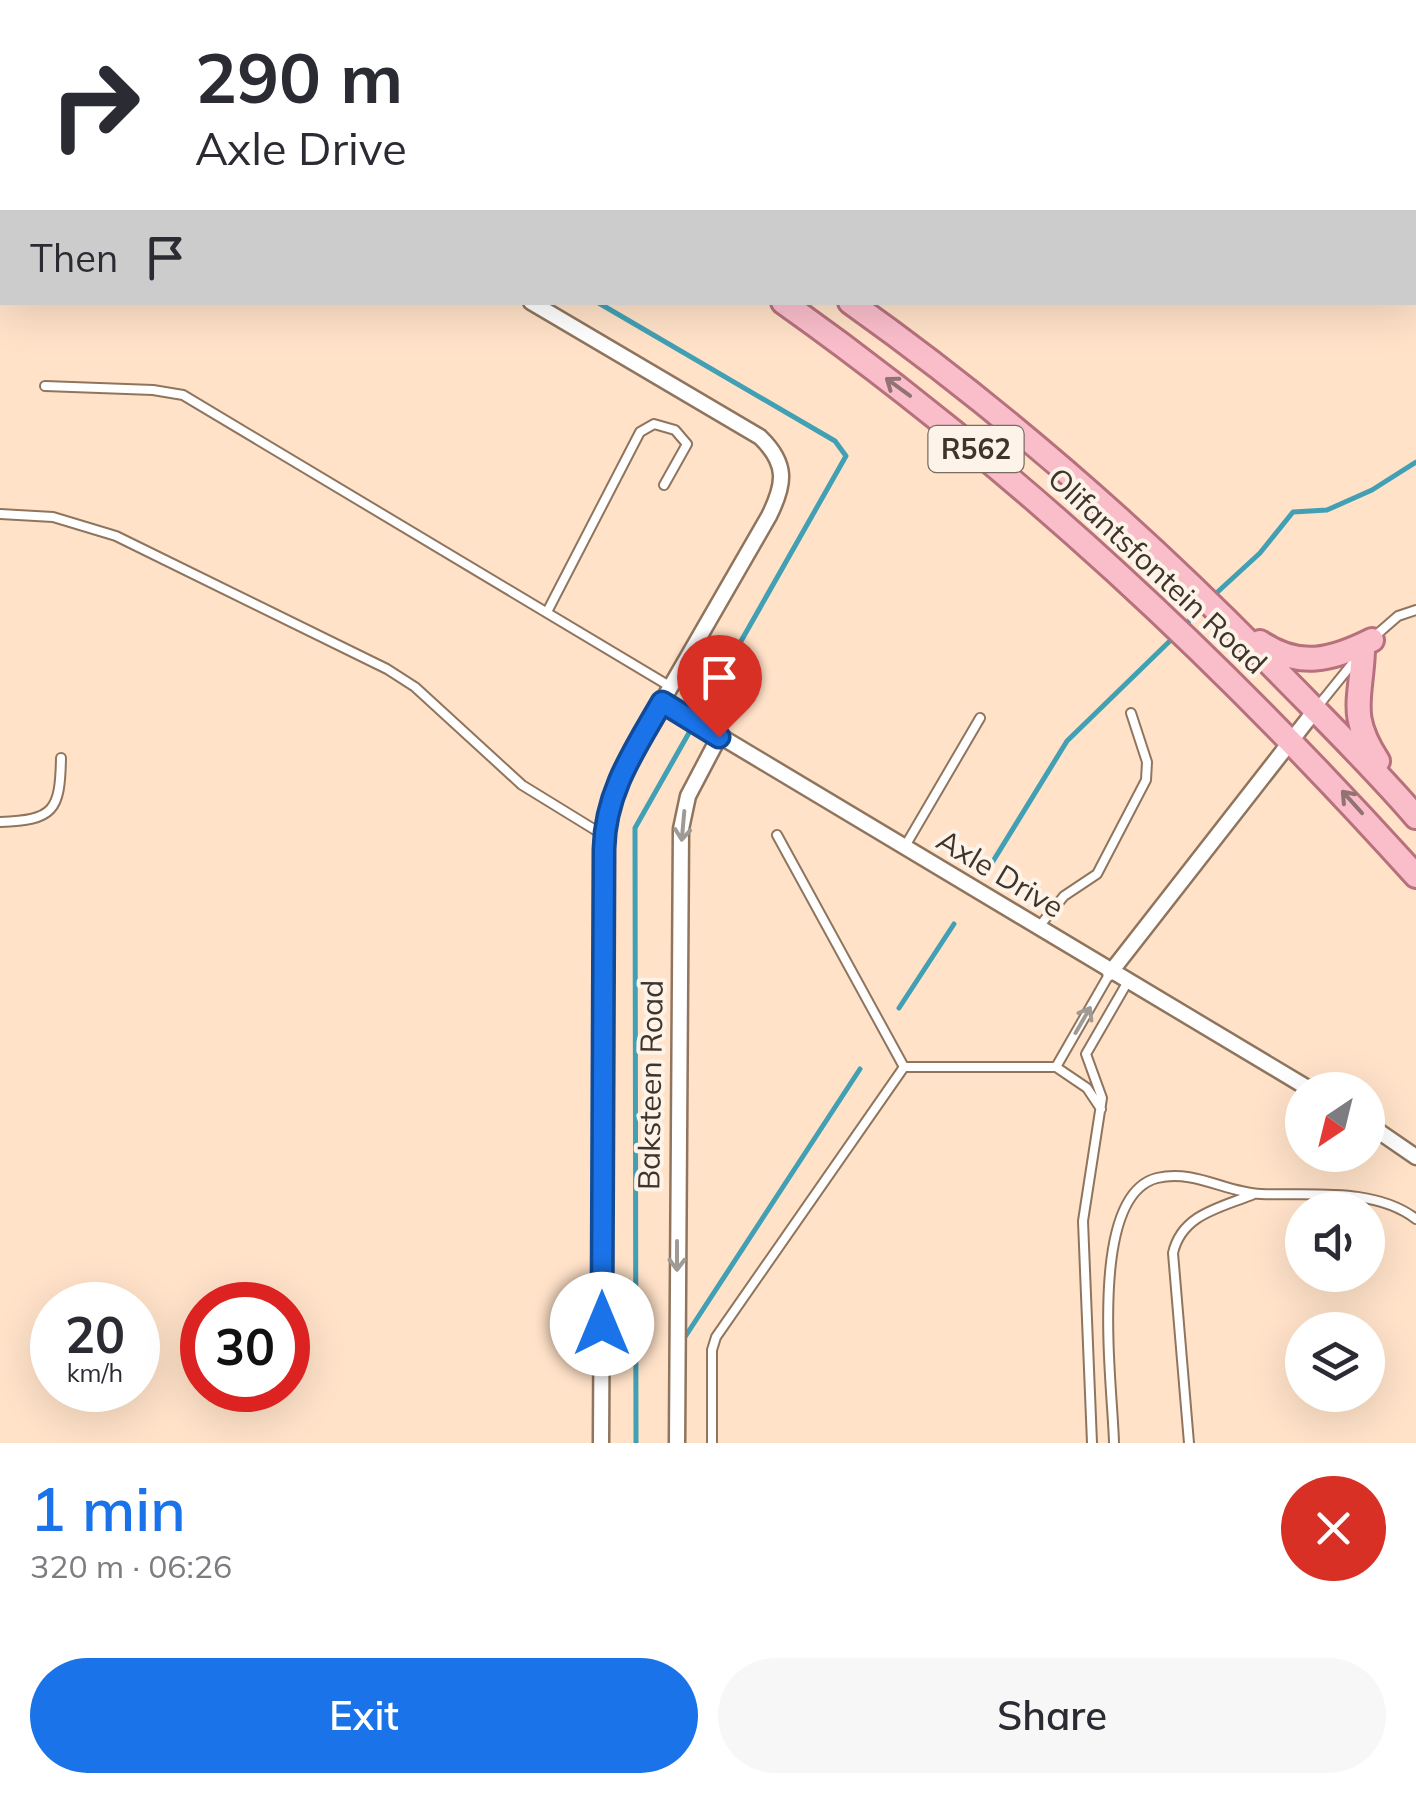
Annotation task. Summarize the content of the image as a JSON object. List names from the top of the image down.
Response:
{
  "streets": {
    "main road": ["R562", "Olifantsfontein Road"],
    "street": ["Axle Drive", "Baksteen Road"]
  },
  "crossings": [
    ["Axle Drive", "Baksteen Road"]
  ],
  "north": "bottom left",
  "page": {
    "turn": ["290 m", "Axle Drive"],
    "then": "Then",
    "speed": "20 km/h",
    "limit": "30",
    "heading": ["1 min", "320 m · 06:26"],
    "buttons": ["Exit", "Share"]
  }
}
